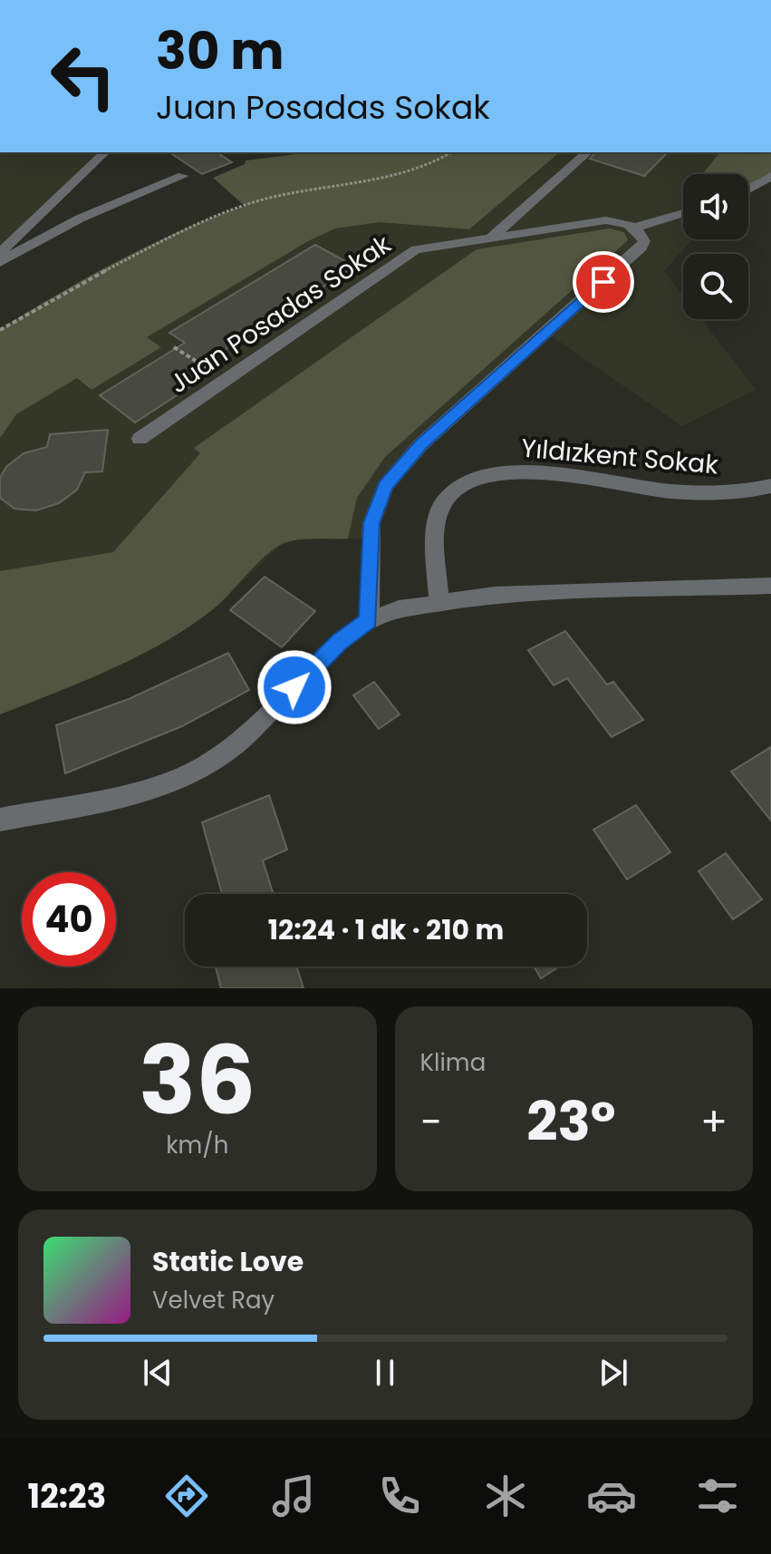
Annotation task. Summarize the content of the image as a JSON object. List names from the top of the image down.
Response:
{
  "streets": {
    "street": ["Juan Posadas Sokak", "Yıldızkent Sokak"]
  },
  "page": {
    "turn": ["30 m", "Juan Posadas Sokak"],
    "limit": "40",
    "trip": "12:24 · 1 dk · 210 m",
    "tile": [
      ["36", "km/h"],
      "Klima"
    ],
    "heat": ["−", "23°", "+"],
    "song": ["Static Love", "Velvet Ray"],
    "tabs": "12:23"
  }
}
